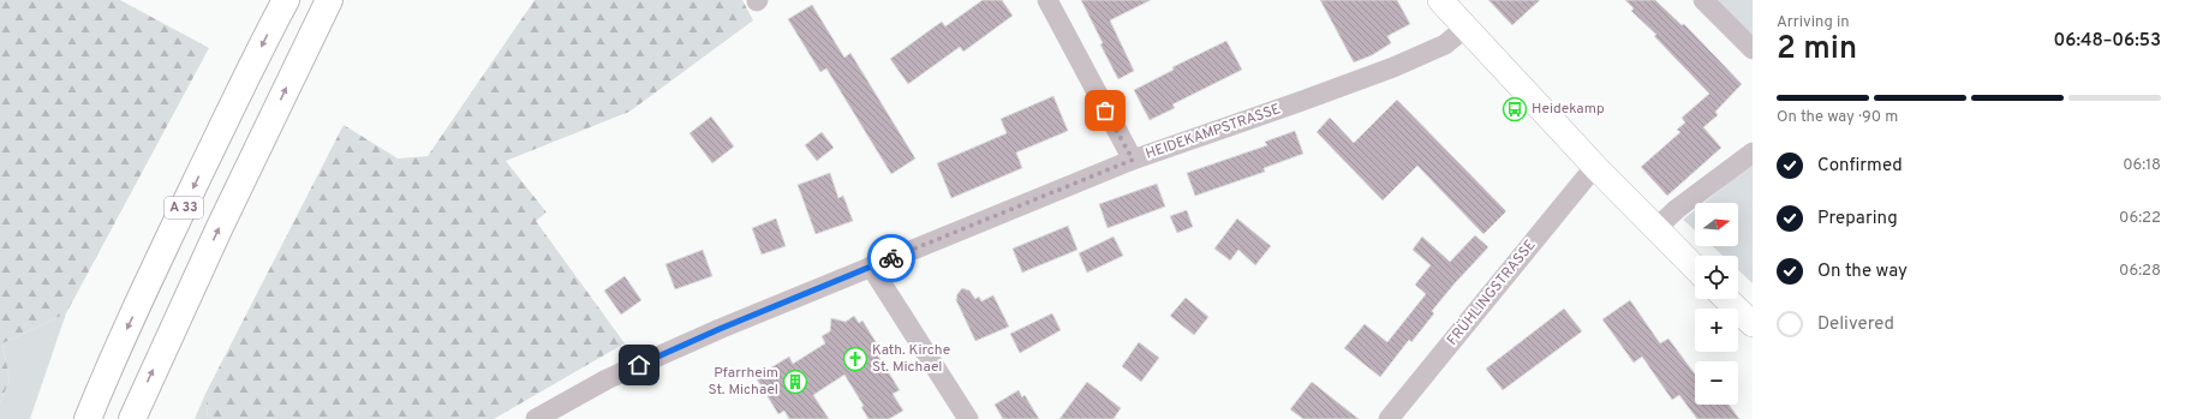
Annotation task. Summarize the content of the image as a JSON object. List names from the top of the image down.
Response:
{
  "streets": {
    "highway": ["A 33"],
    "street": ["HEIDEKAMPSTRASSE", "FRÜHLINGSTRASSE"]
  },
  "places": {
    "bus stop": ["Heidekamp"],
    "church": ["Kath. Kirche St. Michael"],
    "building": ["Pfarrheim St. Michael"]
  },
  "north": "right",
  "page": {
    "heading": ["2 min", "Arriving in", "06:48–06:53"],
    "bar": "On the way · 90 m",
    "list": [
      ["Confirmed", "06:18"],
      ["Preparing", "06:22"],
      ["On the way", "06:28"],
      "Delivered"
    ],
    "map_buttons": ["+", "−"]
  }
}
